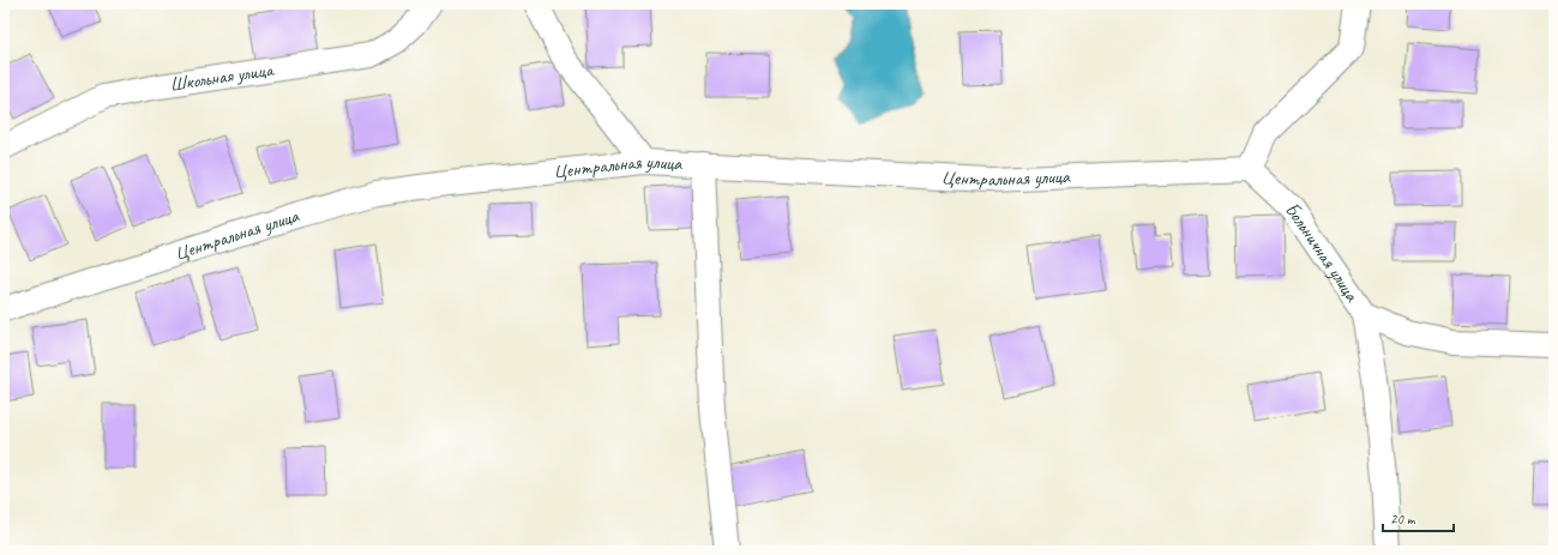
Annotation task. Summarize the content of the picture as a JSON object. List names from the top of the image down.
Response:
{
  "streets": {
    "street": ["Школьная улица", "Центральная улица", "Больничная улица"]
  },
  "crossings": [
    ["Центральная улица", "Больничная улица"]
  ],
  "scale_bar": "20 m"
}
